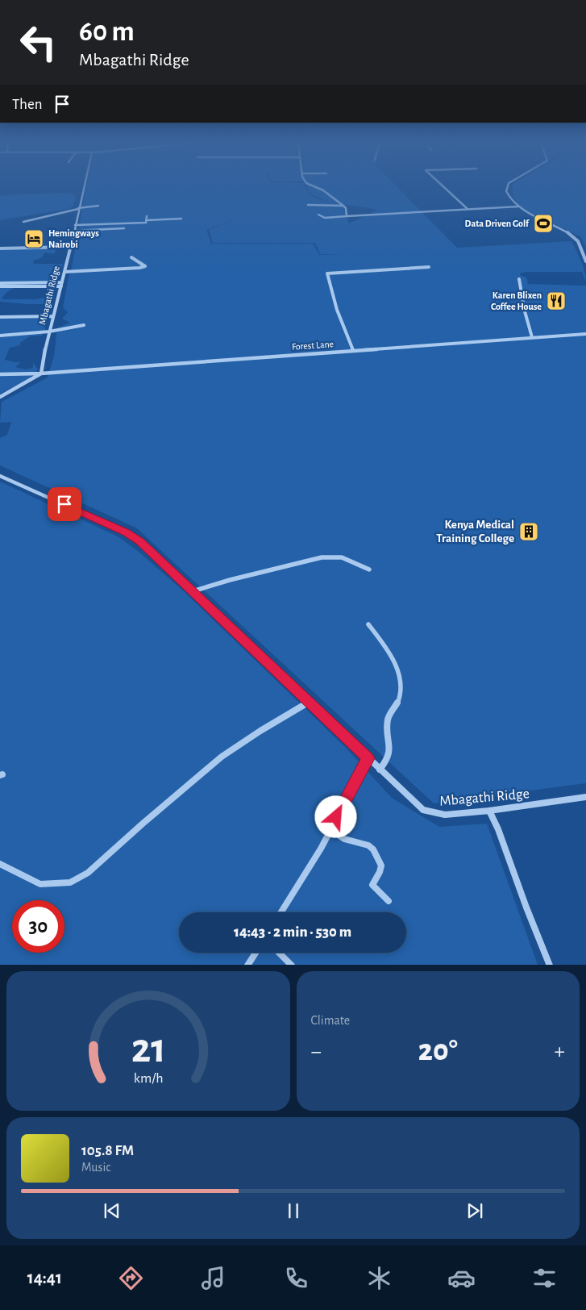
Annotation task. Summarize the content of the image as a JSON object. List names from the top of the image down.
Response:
{
  "streets": {
    "street": ["Mbagathi Ridge", "Forest Lane"]
  },
  "crossings": [
    ["Mbagathi Ridge", "Forest Lane"]
  ],
  "places": {
    "sports": ["Data Driven Golf"],
    "hotel": ["Hemingways Nairobi"],
    "restaurant": ["Karen Blixen Coffee House"],
    "building": ["Kenya Medical Training College"]
  },
  "page": {
    "turn": ["60 m", "Mbagathi Ridge"],
    "then": "Then",
    "limit": "30",
    "trip": "14:43 · 2 min · 530 m",
    "tile": "Climate",
    "heat": ["−", "20°", "+"],
    "song": ["105.8 FM", "Music"],
    "tabs": "14:41",
    "gauge": ["21", "km/h"]
  }
}
